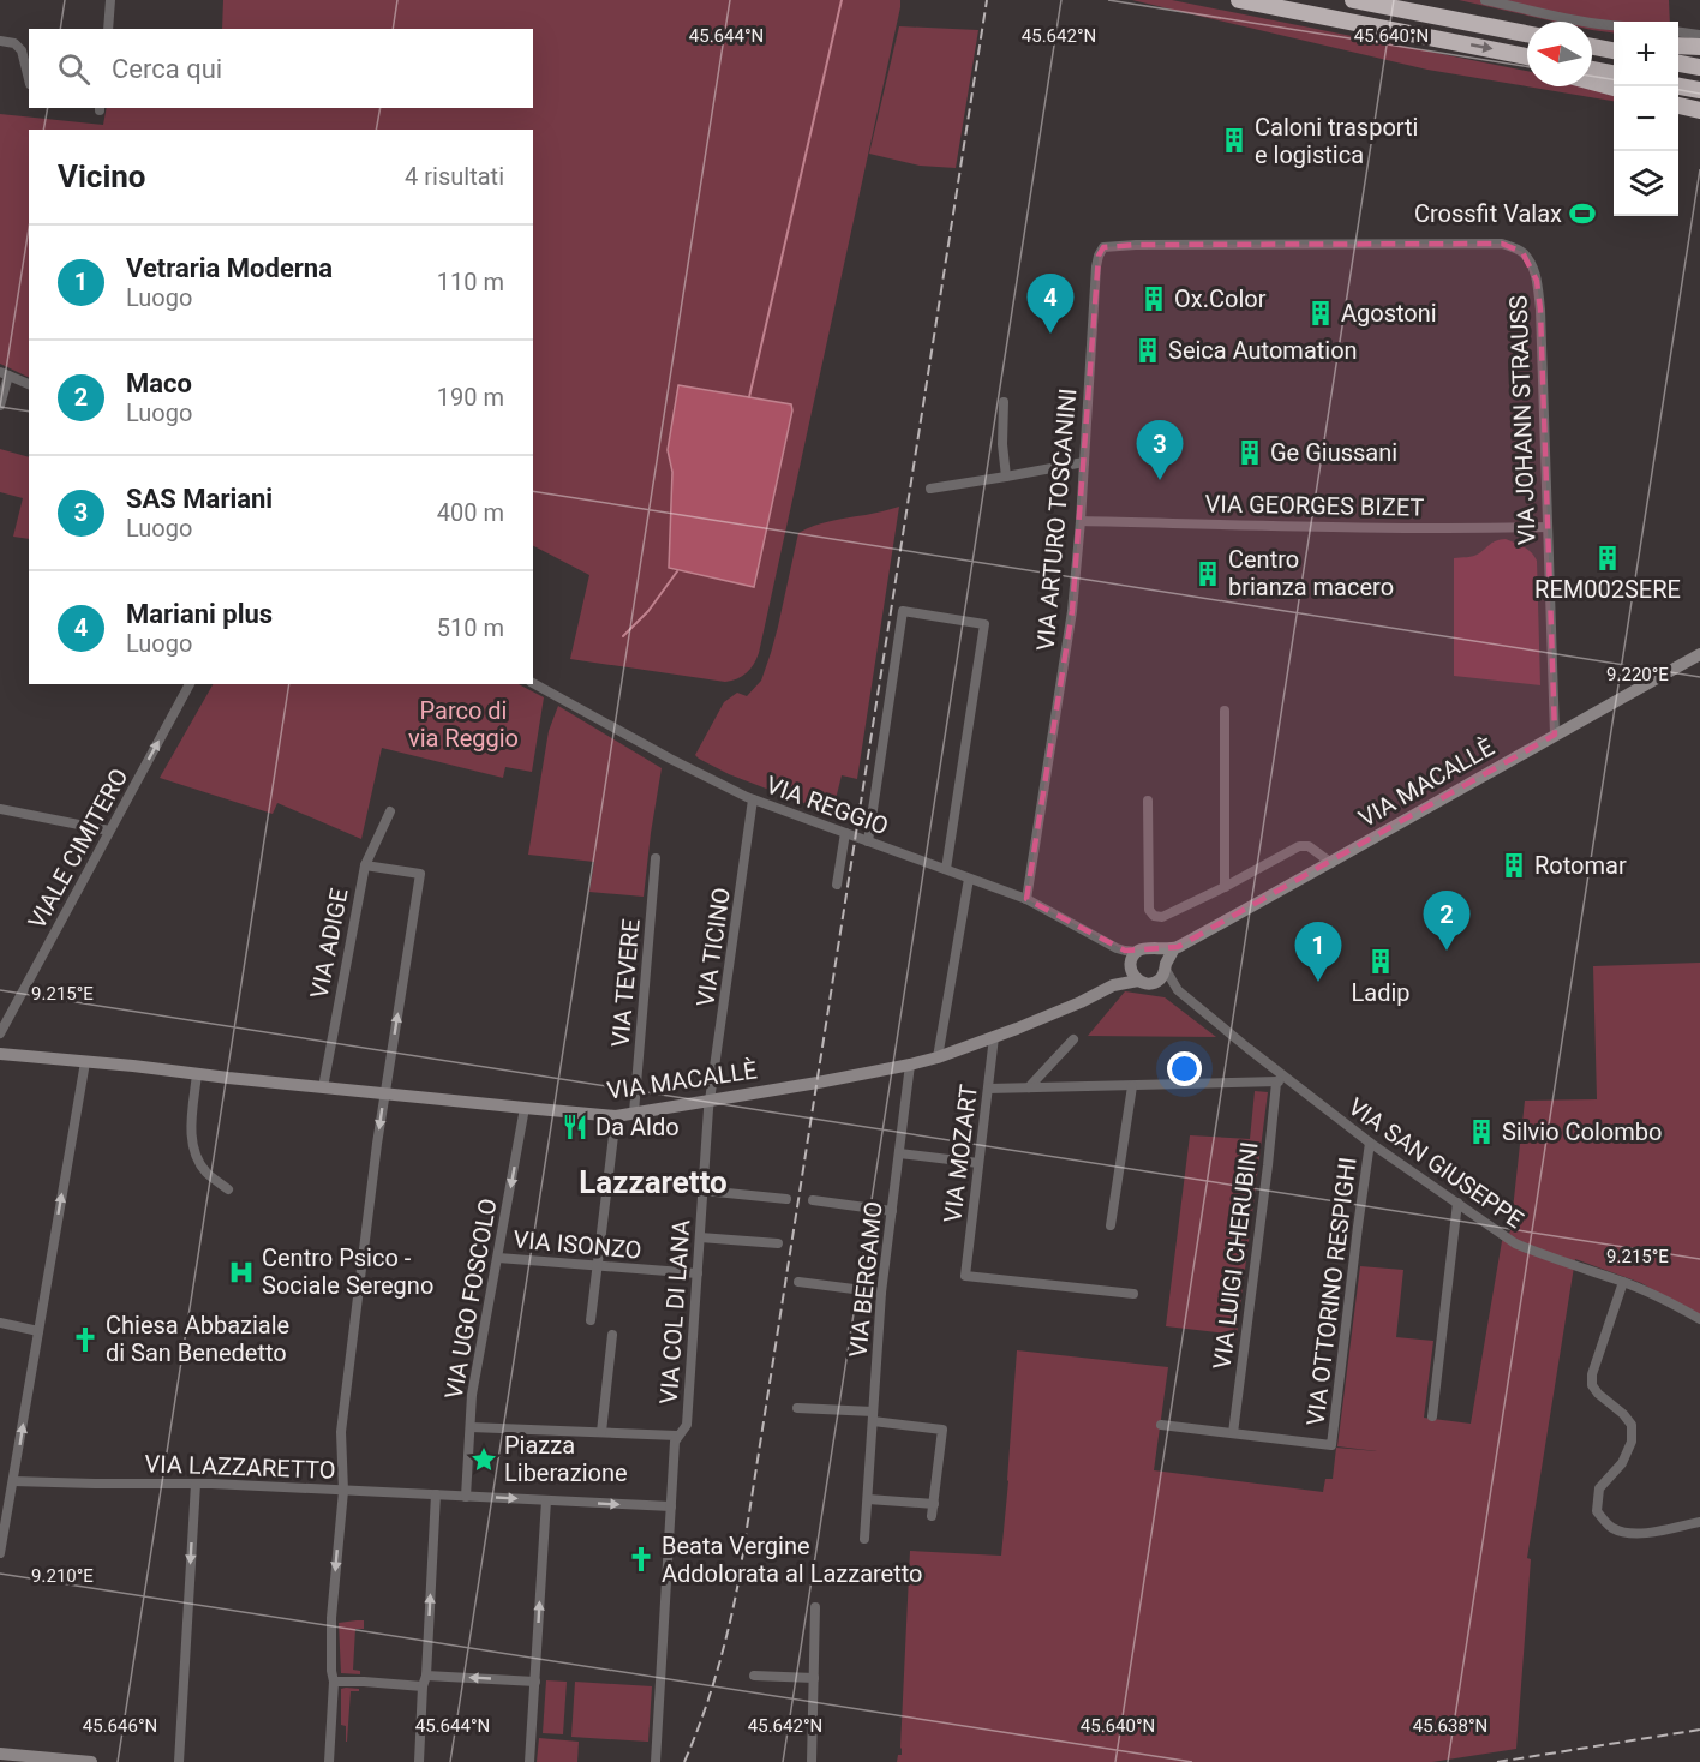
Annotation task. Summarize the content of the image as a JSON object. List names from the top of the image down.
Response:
{
  "streets": {
    "street": [
      "VIA JOHANN STRAUSS",
      "VIA GEORGES BIZET",
      "VIA ARTURO TOSCANINI",
      "VIA MACALLÈ",
      "VIA REGGIO",
      "VIALE CIMITERO",
      "VIA ADIGE",
      "VIA TICINO",
      "VIA TEVERE",
      "VIA MOZART",
      "VIA SAN GIUSEPPE",
      "VIA ISONZO",
      "VIA LUIGI CHERUBINI",
      "VIA BERGAMO",
      "VIA OTTORINO RESPIGHI",
      "VIA UGO FOSCOLO",
      "VIA COL DI LANA",
      "VIA LAZZARETTO"
    ]
  },
  "crossings": [
    ["VIA JOHANN STRAUSS", "VIA GEORGES BIZET"],
    ["VIA JOHANN STRAUSS", "VIA ARTURO TOSCANINI"],
    ["VIA JOHANN STRAUSS", "VIA MACALLÈ"],
    ["VIA GEORGES BIZET", "VIA ARTURO TOSCANINI"],
    ["VIA ARTURO TOSCANINI", "VIA REGGIO"],
    ["VIA MACALLÈ", "VIA REGGIO"],
    ["VIA MACALLÈ", "VIA ADIGE"],
    ["VIA MACALLÈ", "VIA TICINO"],
    ["VIA MACALLÈ", "VIA TEVERE"],
    ["VIA MACALLÈ", "VIA MOZART"],
    ["VIA MACALLÈ", "VIA SAN GIUSEPPE"],
    ["VIA MACALLÈ", "VIA BERGAMO"],
    ["VIA MACALLÈ", "VIA UGO FOSCOLO"],
    ["VIA MACALLÈ", "VIA COL DI LANA"],
    ["VIA REGGIO", "VIA TICINO"],
    ["VIA REGGIO", "VIA SAN GIUSEPPE"],
    ["VIA TICINO", "VIA COL DI LANA"],
    ["VIA SAN GIUSEPPE", "VIA OTTORINO RESPIGHI"],
    ["VIA ISONZO", "VIA UGO FOSCOLO"],
    ["VIA ISONZO", "VIA COL DI LANA"],
    ["VIA LUIGI CHERUBINI", "VIA OTTORINO RESPIGHI"],
    ["VIA UGO FOSCOLO", "VIA LAZZARETTO"]
  ],
  "one_way": ["VIALE CIMITERO", "VIA UGO FOSCOLO"],
  "districts": ["Lazzaretto"],
  "parks": ["Parco di via Reggio"],
  "places": {
    "building": [
      "Caloni trasporti e logistica",
      "Ox.Color",
      "Agostoni",
      "Seica Automation",
      "Ge Giussani",
      "REM002SERE",
      "Centro brianza macero",
      "Rotomar",
      "Ladip",
      "Silvio Colombo"
    ],
    "sports": ["Crossfit Valax"],
    "restaurant": ["Da Aldo"],
    "hospital": ["Centro Psico - Sociale Seregno"],
    "church": ["Chiesa Abbaziale di San Benedetto", "Beata Vergine Addolorata al Lazzaretto"],
    "place": ["Piazza Liberazione"]
  },
  "north": "left",
  "page": {
    "map_buttons": ["+", "−"],
    "search": "Cerca qui",
    "heading": ["Vicino", "4 risultati"],
    "list": [
      {
        "mark": "1",
        "name": "Vetraria Moderna",
        "note": "Luogo",
        "value": "110 m"
      },
      {
        "mark": "2",
        "name": "Maco",
        "note": "Luogo",
        "value": "190 m"
      },
      {
        "mark": "3",
        "name": "SAS Mariani",
        "note": "Luogo",
        "value": "400 m"
      },
      {
        "mark": "4",
        "name": "Mariani plus",
        "note": "Luogo",
        "value": "510 m"
      }
    ],
    "pins": [
      "4",
      "3",
      "2",
      "1"
    ]
  },
  "coordinates": [
    "45.644°N",
    "45.642°N",
    "45.640°N",
    "9.220°E",
    "9.215°E",
    "9.210°E",
    "45.646°N",
    "45.638°N"
  ]
}
